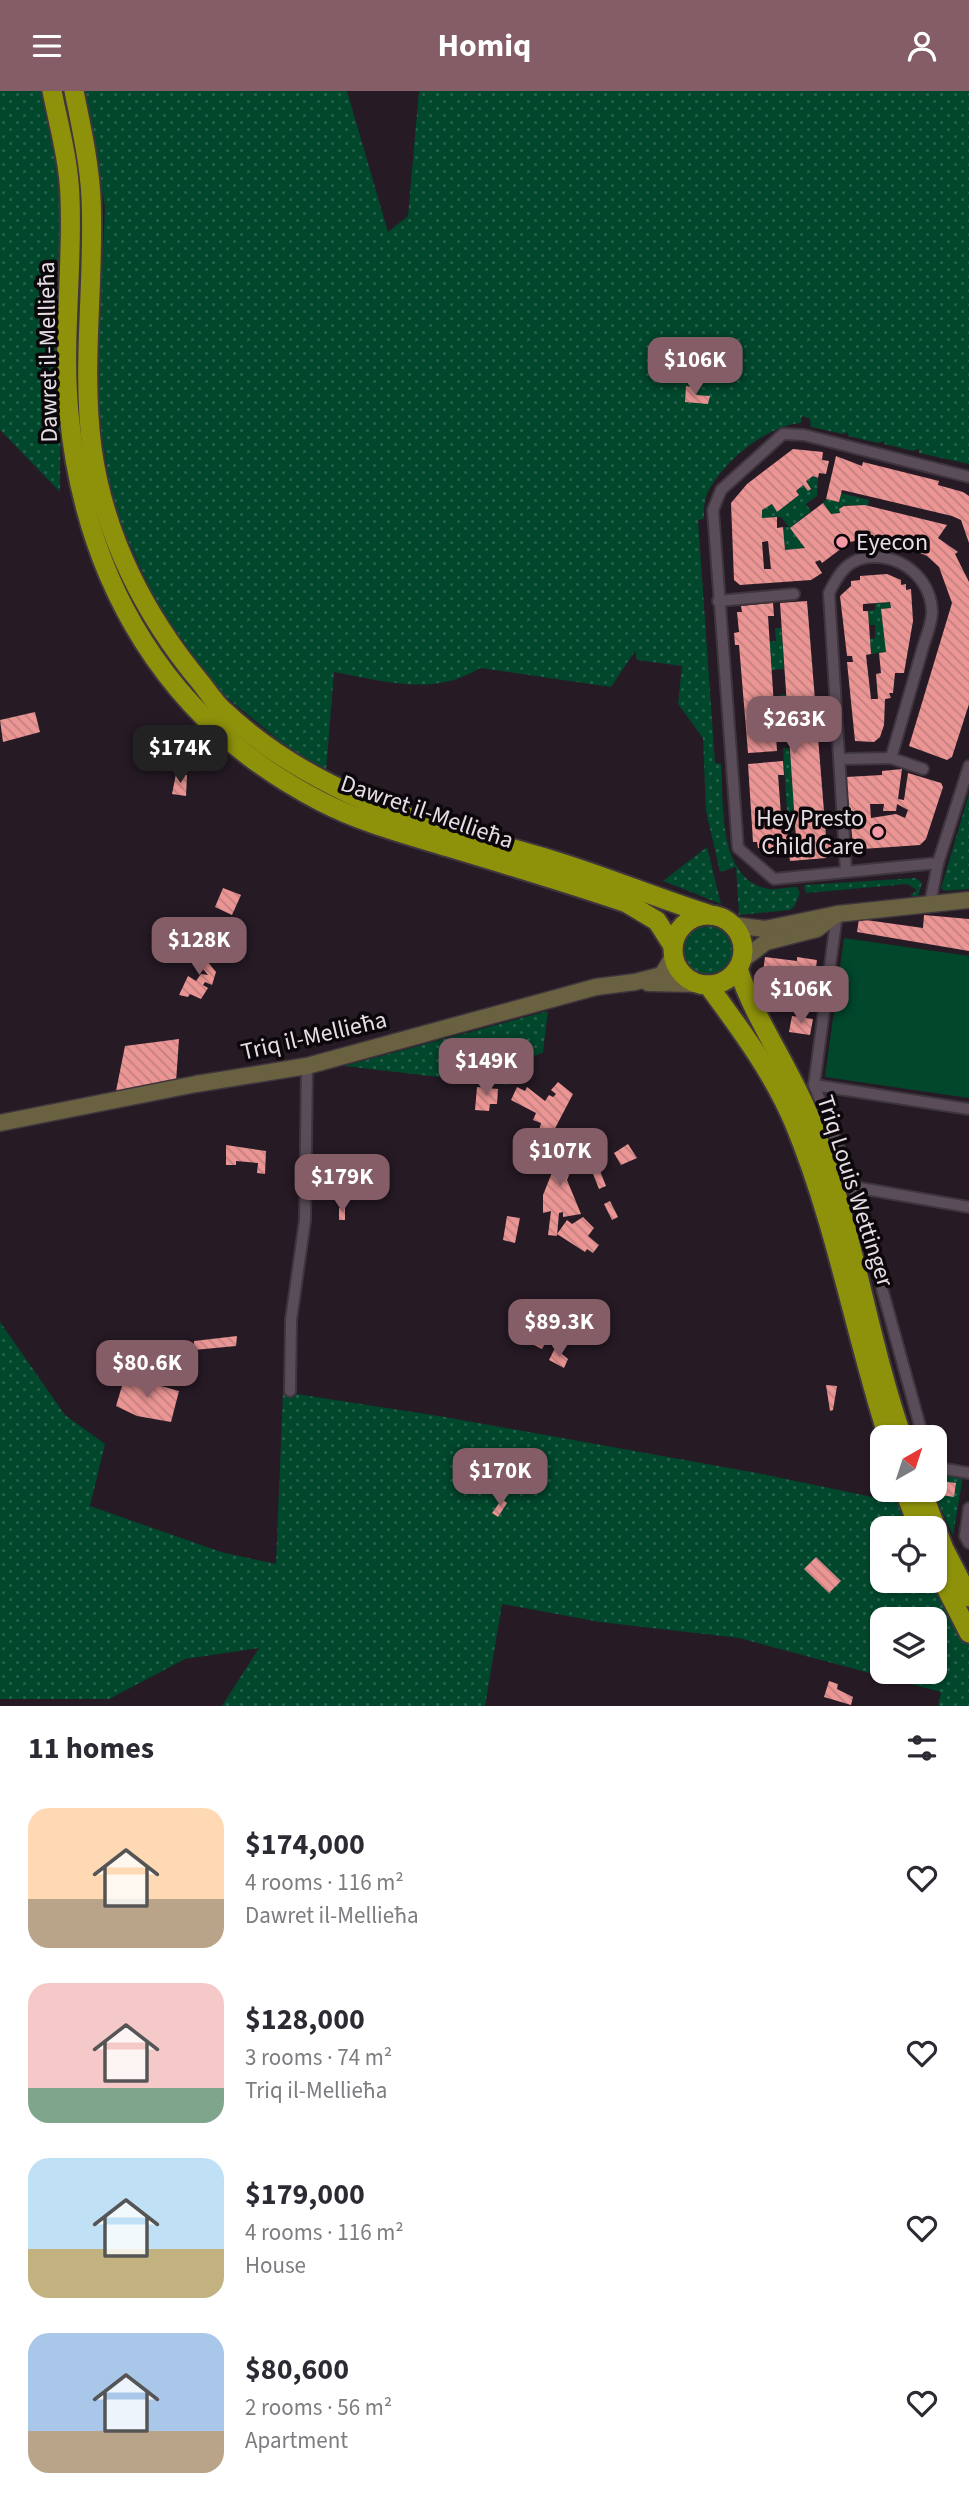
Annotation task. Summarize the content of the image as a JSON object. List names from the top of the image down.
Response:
{
  "streets": {
    "highway": ["Dawret il-Mellieħa", "Triq Louis Wettinger"],
    "main road": ["Triq il-Mellieħa"]
  },
  "crossings": [
    ["Dawret il-Mellieħa", "Triq il-Mellieħa"],
    ["Dawret il-Mellieħa", "Triq Louis Wettinger"],
    ["Triq il-Mellieħa", "Triq Louis Wettinger"]
  ],
  "places": ["Eyecon", "Hey Presto Child Care"],
  "north": "top right",
  "page": {
    "header": "Homiq",
    "price": [
      "$106K",
      "$263K",
      "$174K",
      "$128K",
      "$106K",
      "$149K",
      "$107K",
      "$179K",
      "$89.3K",
      "$80.6K",
      "$170K"
    ],
    "heading": "11 homes",
    "list": [
      {
        "name": "$174,000",
        "note": "4 rooms · 116 m² · Dawret il-Mellieħa"
      },
      {
        "name": "$128,000",
        "note": "3 rooms · 74 m² · Triq il-Mellieħa"
      },
      {
        "name": "$179,000",
        "note": "4 rooms · 116 m² · House"
      },
      {
        "name": "$80,600",
        "note": "2 rooms · 56 m² · Apartment"
      }
    ]
  }
}
